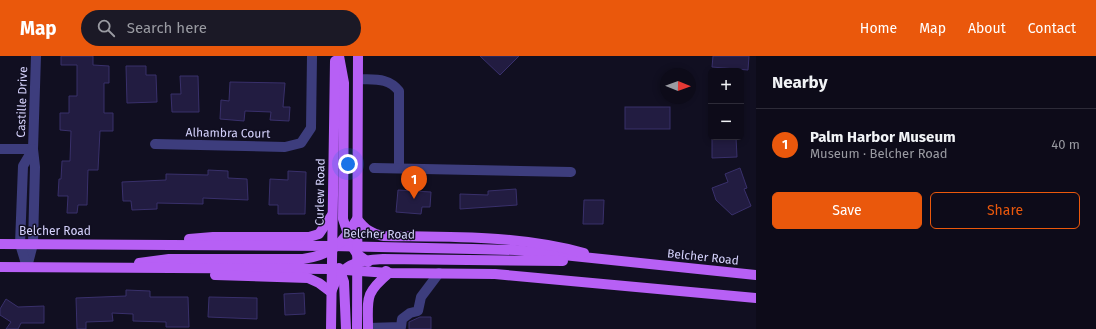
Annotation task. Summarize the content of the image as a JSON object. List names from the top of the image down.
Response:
{
  "streets": {
    "main road": ["Curlew Road", "Belcher Road"],
    "street": ["Castille Drive", "Alhambra Court"]
  },
  "crossings": [
    ["Castille Drive", "Belcher Road"],
    ["Curlew Road", "Belcher Road"]
  ],
  "north": "right",
  "page": {
    "header": "Map",
    "search": "Search here",
    "nav": [
      "Home",
      "Map",
      "About",
      "Contact"
    ],
    "heading": "Nearby",
    "map_buttons": ["+", "−"],
    "list": [
      {
        "mark": "1",
        "name": "Palm Harbor Museum",
        "note": "Museum · Belcher Road",
        "value": "40 m"
      }
    ],
    "pins": "1",
    "buttons": ["Save", "Share"]
  }
}
